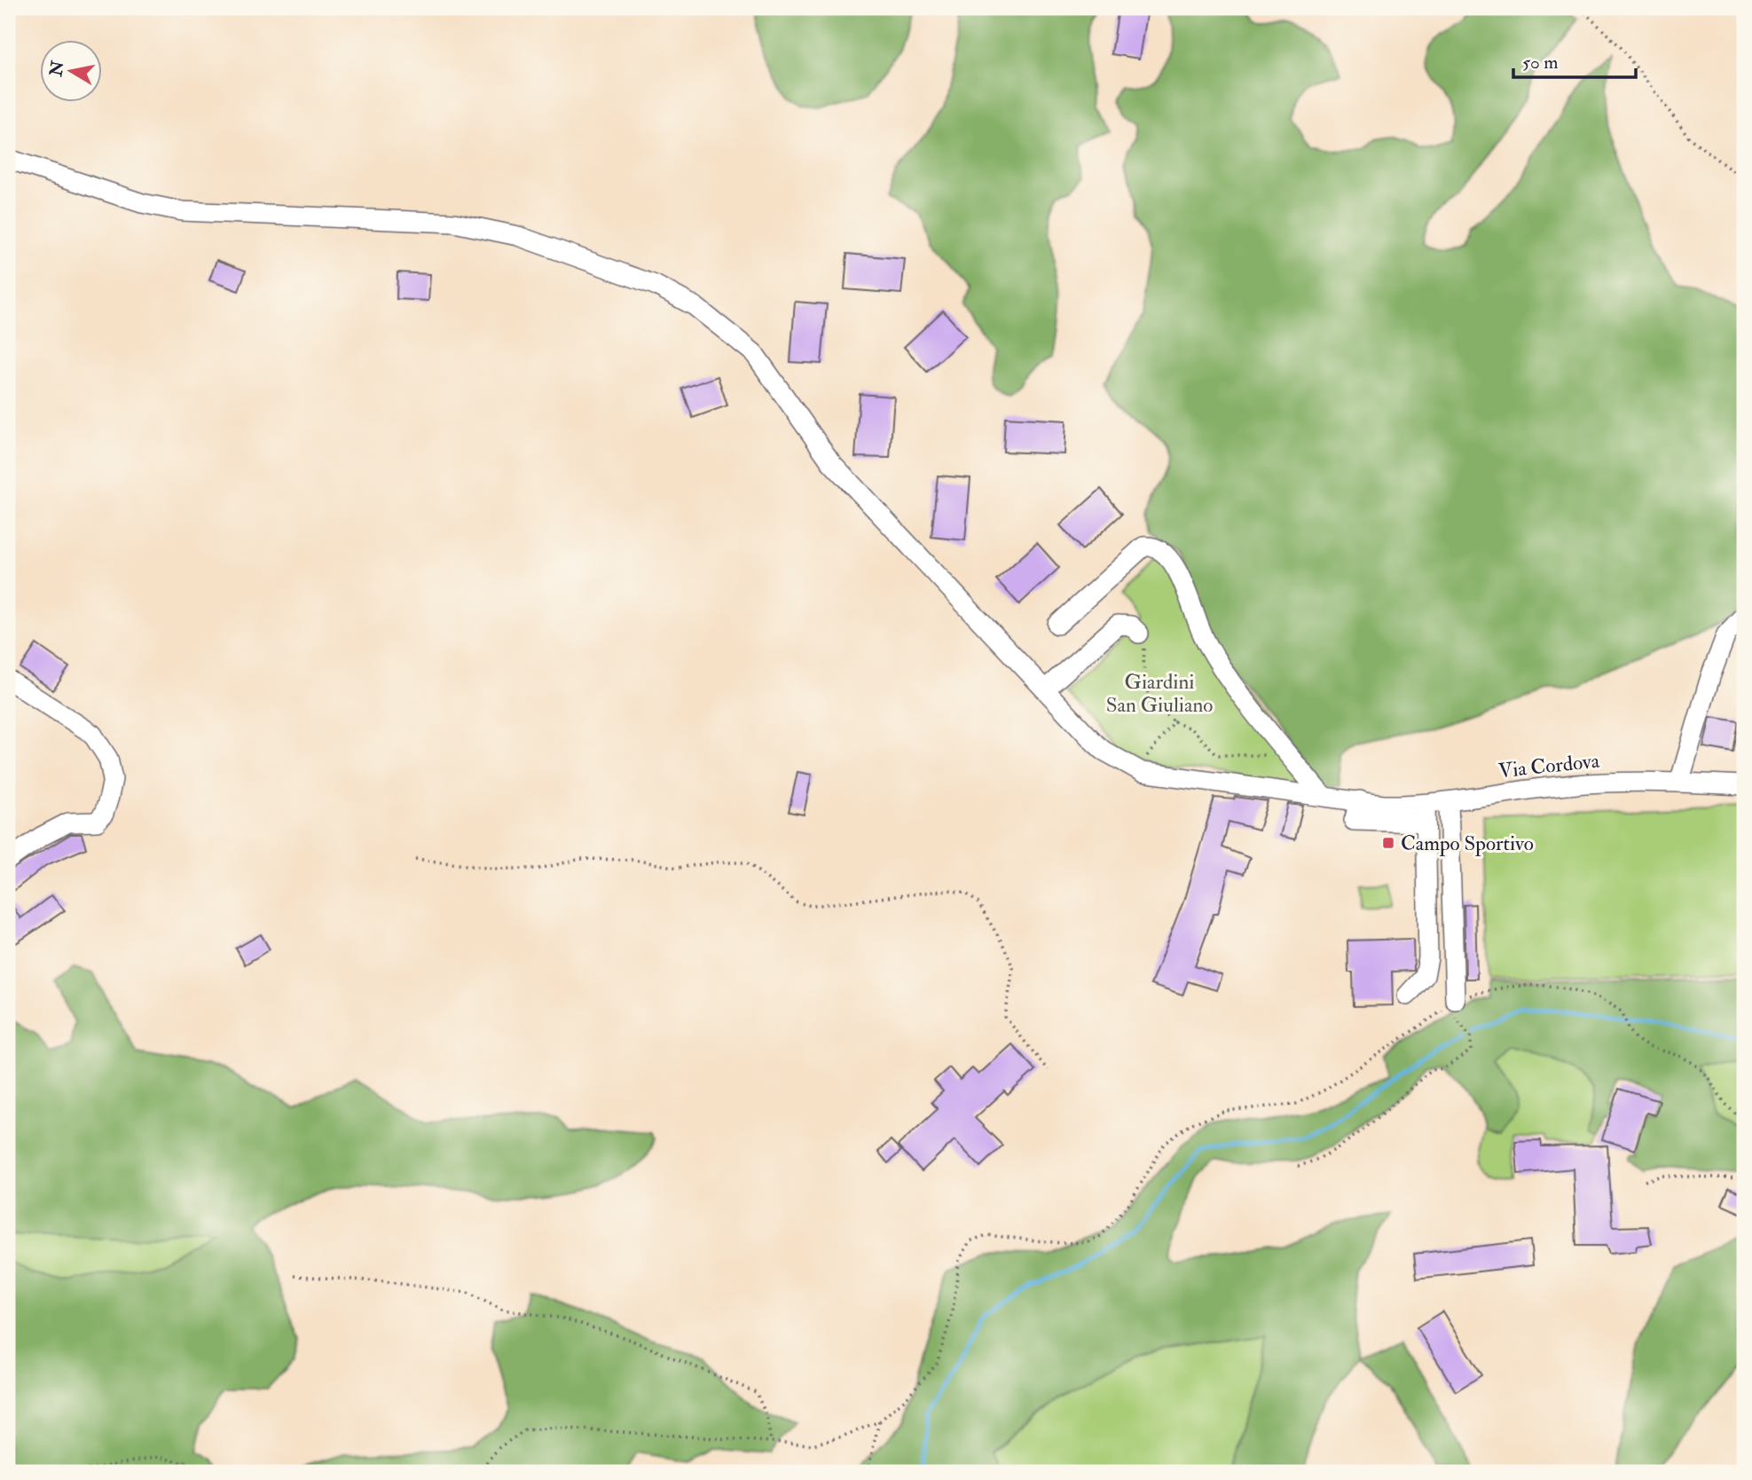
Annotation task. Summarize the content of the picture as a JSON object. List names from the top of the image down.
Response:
{
  "streets": {
    "street": ["Via Cordova"]
  },
  "parks": ["Giardini San Giuliano"],
  "places": {
    "transit": ["Campo Sportivo"]
  },
  "scale_bar": "50 m",
  "north": "left"
}
